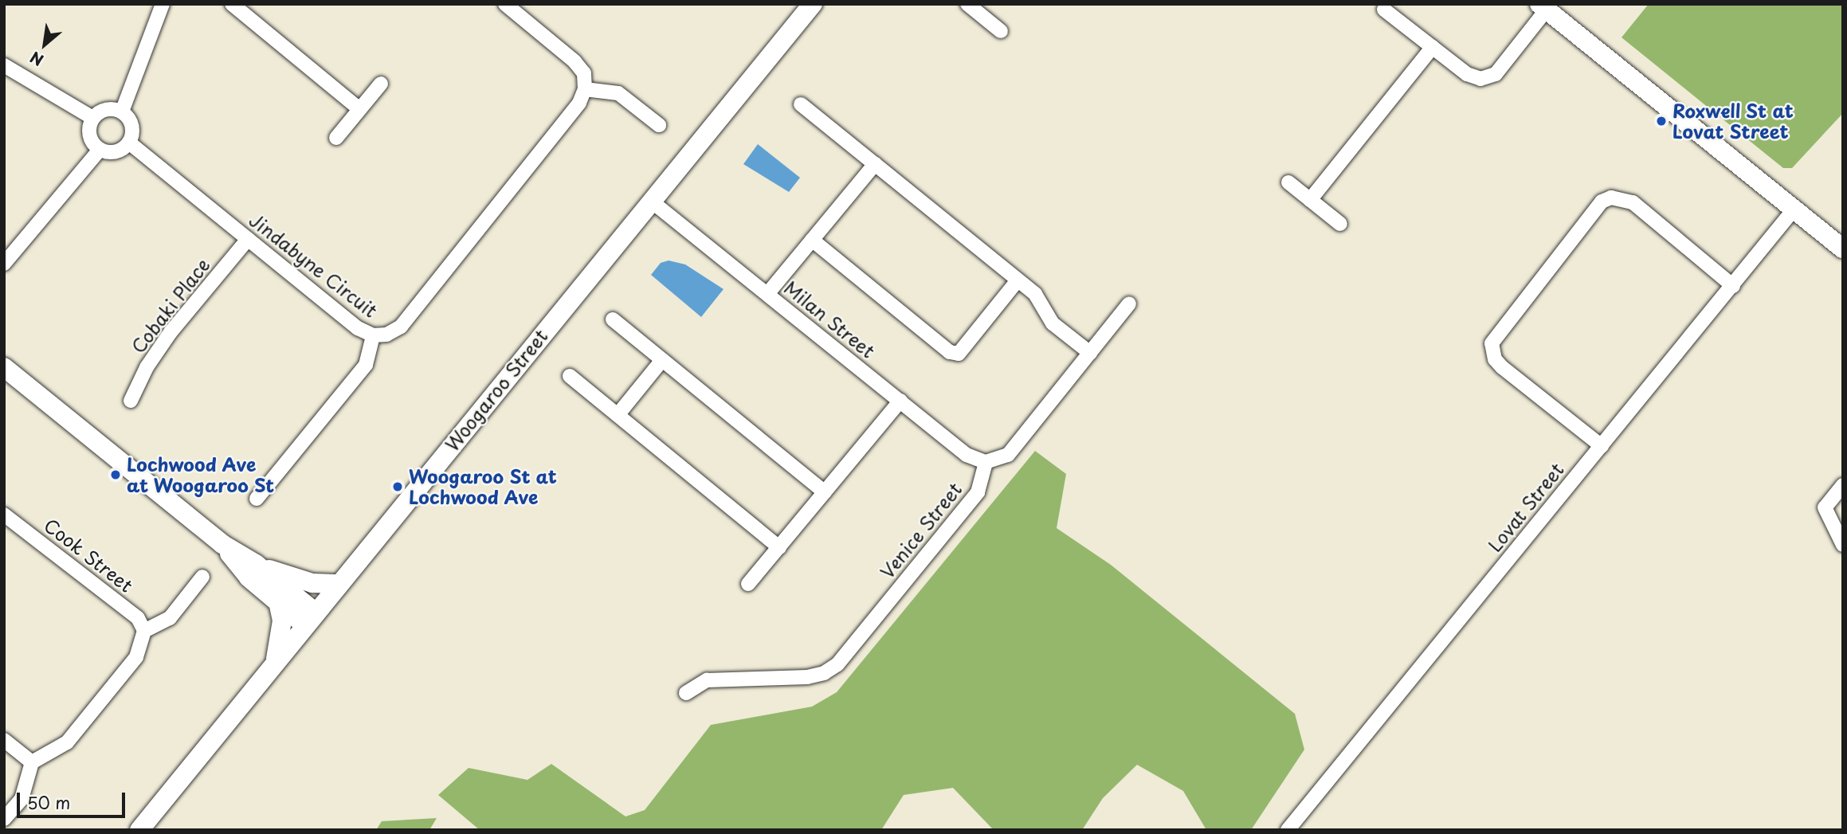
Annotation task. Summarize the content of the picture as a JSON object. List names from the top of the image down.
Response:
{
  "streets": {
    "street": [
      "Jindabyne Circuit",
      "Cobaki Place",
      "Milan Street",
      "Woogaroo Street",
      "Lovat Street",
      "Venice Street",
      "Cook Street"
    ]
  },
  "crossings": [
    ["Jindabyne Circuit", "Cobaki Place"],
    ["Milan Street", "Woogaroo Street"],
    ["Milan Street", "Venice Street"]
  ],
  "places": ["Roxwell St at Lovat Street", "Lochwood Ave at Woogaroo St", "Woogaroo St at Lochwood Ave"],
  "scale_bar": "50 m",
  "north": "bottom left"
}
